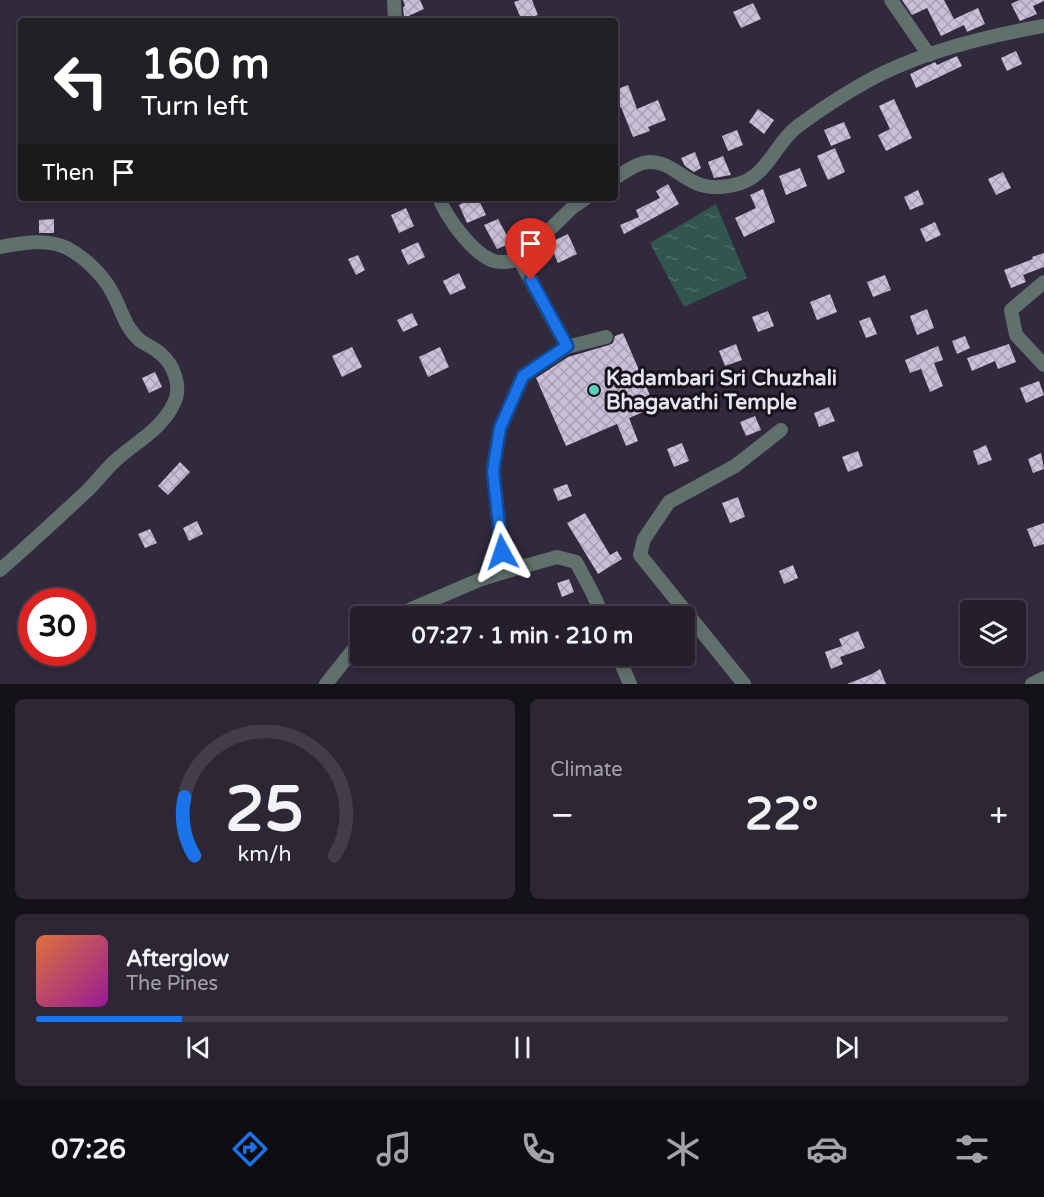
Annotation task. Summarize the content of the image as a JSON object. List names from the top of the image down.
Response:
{
  "places": ["Kadambari Sri Chuzhali Bhagavathi Temple"],
  "page": {
    "turn": ["160 m", "Turn left"],
    "then": "Then",
    "limit": "30",
    "trip": "07:27 · 1 min · 210 m",
    "tile": "Climate",
    "heat": ["−", "22°", "+"],
    "song": ["Afterglow", "The Pines"],
    "tabs": "07:26",
    "gauge": ["25", "km/h"]
  }
}
